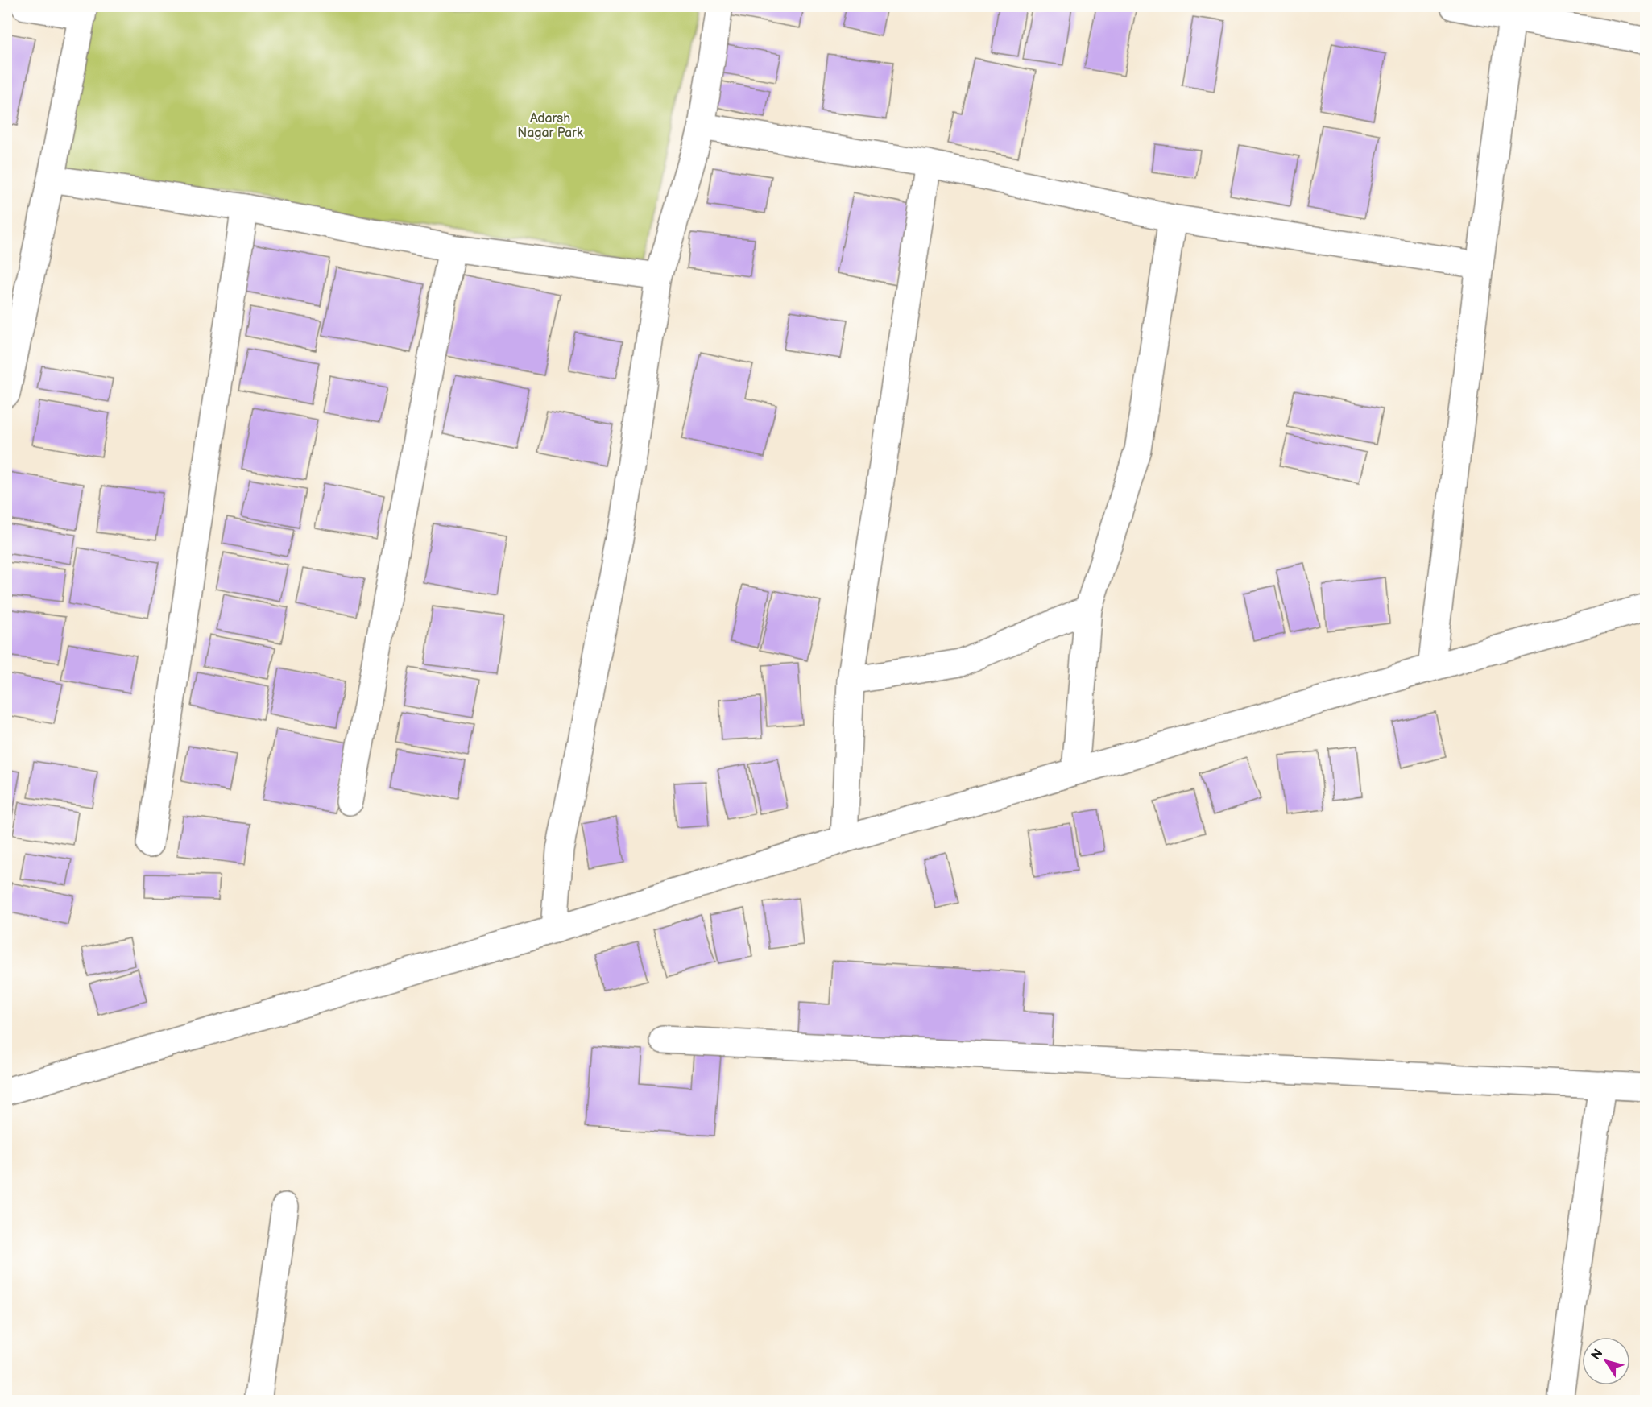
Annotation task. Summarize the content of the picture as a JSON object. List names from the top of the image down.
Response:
{
  "parks": ["Adarsh Nagar Park"],
  "north": "top left"
}
